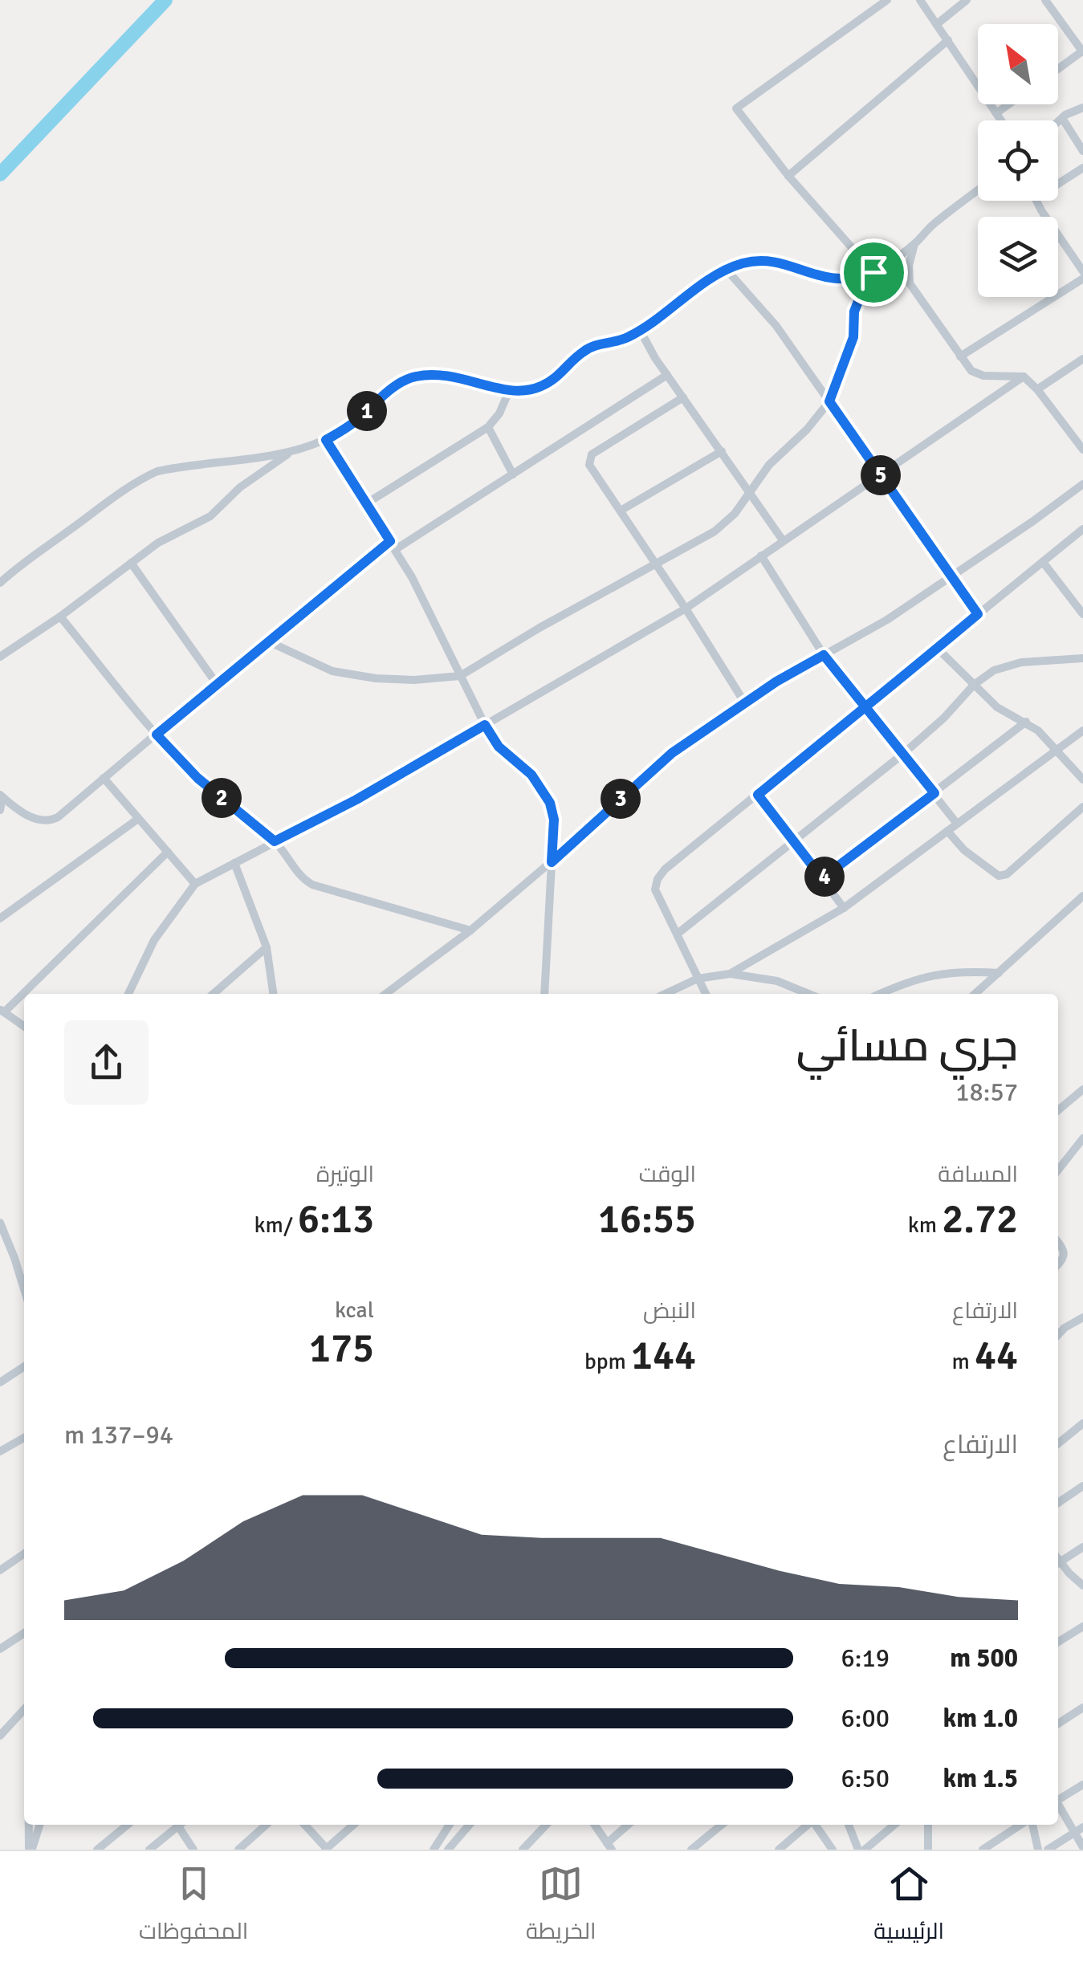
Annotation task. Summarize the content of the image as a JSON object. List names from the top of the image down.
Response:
{
  "north": "top left",
  "page": {
    "pins": [
      "1",
      "5",
      "2",
      "3",
      "4"
    ],
    "heading": ["جري مسائي", "18:57"],
    "stats": [
      ["المسافة", "2.72 km"],
      ["الوقت", "16:55"],
      ["الوتيرة", "6:13 /km"],
      ["الارتفاع", "44 m"],
      ["النبض", "144 bpm"],
      ["kcal", "175"]
    ],
    "chart": ["الارتفاع", "94–137 m"],
    "list": [
      {
        "name": "500 m",
        "note": "6:19"
      },
      {
        "name": "1.0 km",
        "note": "6:00"
      },
      {
        "name": "1.5 km",
        "note": "6:50"
      }
    ],
    "tabs": ["الرئيسية", "الخريطة", "المحفوظات"]
  }
}
